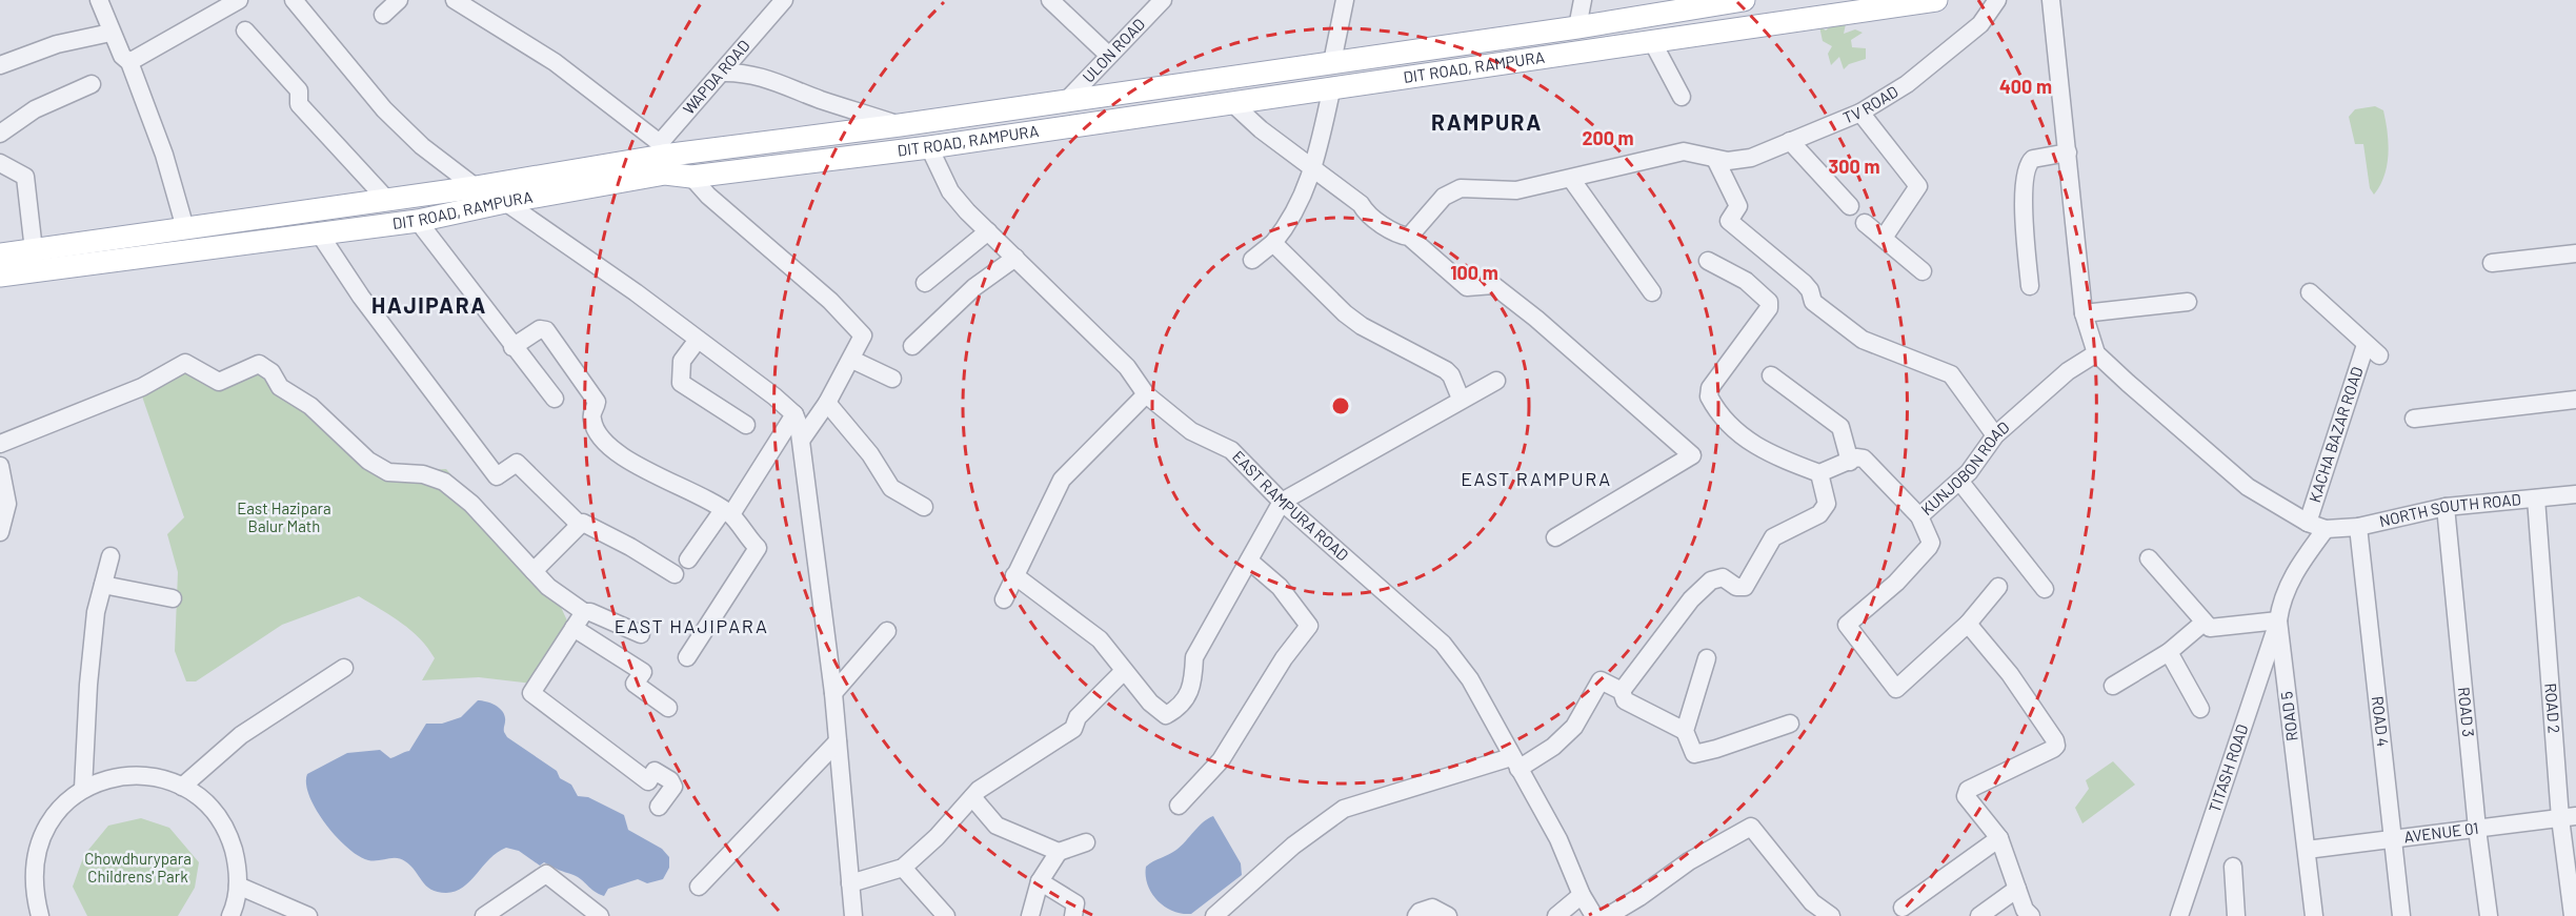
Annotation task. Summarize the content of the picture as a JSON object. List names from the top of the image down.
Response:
{
  "streets": {
    "main road": ["DIT ROAD, RAMPURA"],
    "street": [
      "ULON ROAD",
      "WAPDA ROAD",
      "TV ROAD",
      "KACHA BAZAR ROAD",
      "KUNJOBON ROAD",
      "EAST RAMPURA ROAD",
      "NORTH SOUTH ROAD",
      "ROAD 2",
      "ROAD 3",
      "ROAD 5",
      "ROAD 4",
      "TITASH ROAD",
      "AVENUE 01"
    ]
  },
  "crossings": [
    ["ULON ROAD", "DIT ROAD, RAMPURA"],
    ["DIT ROAD, RAMPURA", "WAPDA ROAD"],
    ["DIT ROAD, RAMPURA", "EAST RAMPURA ROAD"],
    ["NORTH SOUTH ROAD", "ROAD 2"],
    ["NORTH SOUTH ROAD", "ROAD 3"],
    ["NORTH SOUTH ROAD", "ROAD 5"],
    ["NORTH SOUTH ROAD", "ROAD 4"],
    ["ROAD 2", "AVENUE 01"],
    ["ROAD 3", "AVENUE 01"],
    ["ROAD 5", "TITASH ROAD"],
    ["ROAD 5", "AVENUE 01"],
    ["ROAD 4", "AVENUE 01"]
  ],
  "districts": [
    "RAMPURA",
    "HAJIPARA",
    "EAST RAMPURA",
    "EAST HAJIPARA"
  ],
  "parks": ["East Hazipara Balur Math", "Chowdhurypara Childrens' Park"],
  "rings": [
    "400 m",
    "200 m",
    "300 m",
    "100 m"
  ]
}
